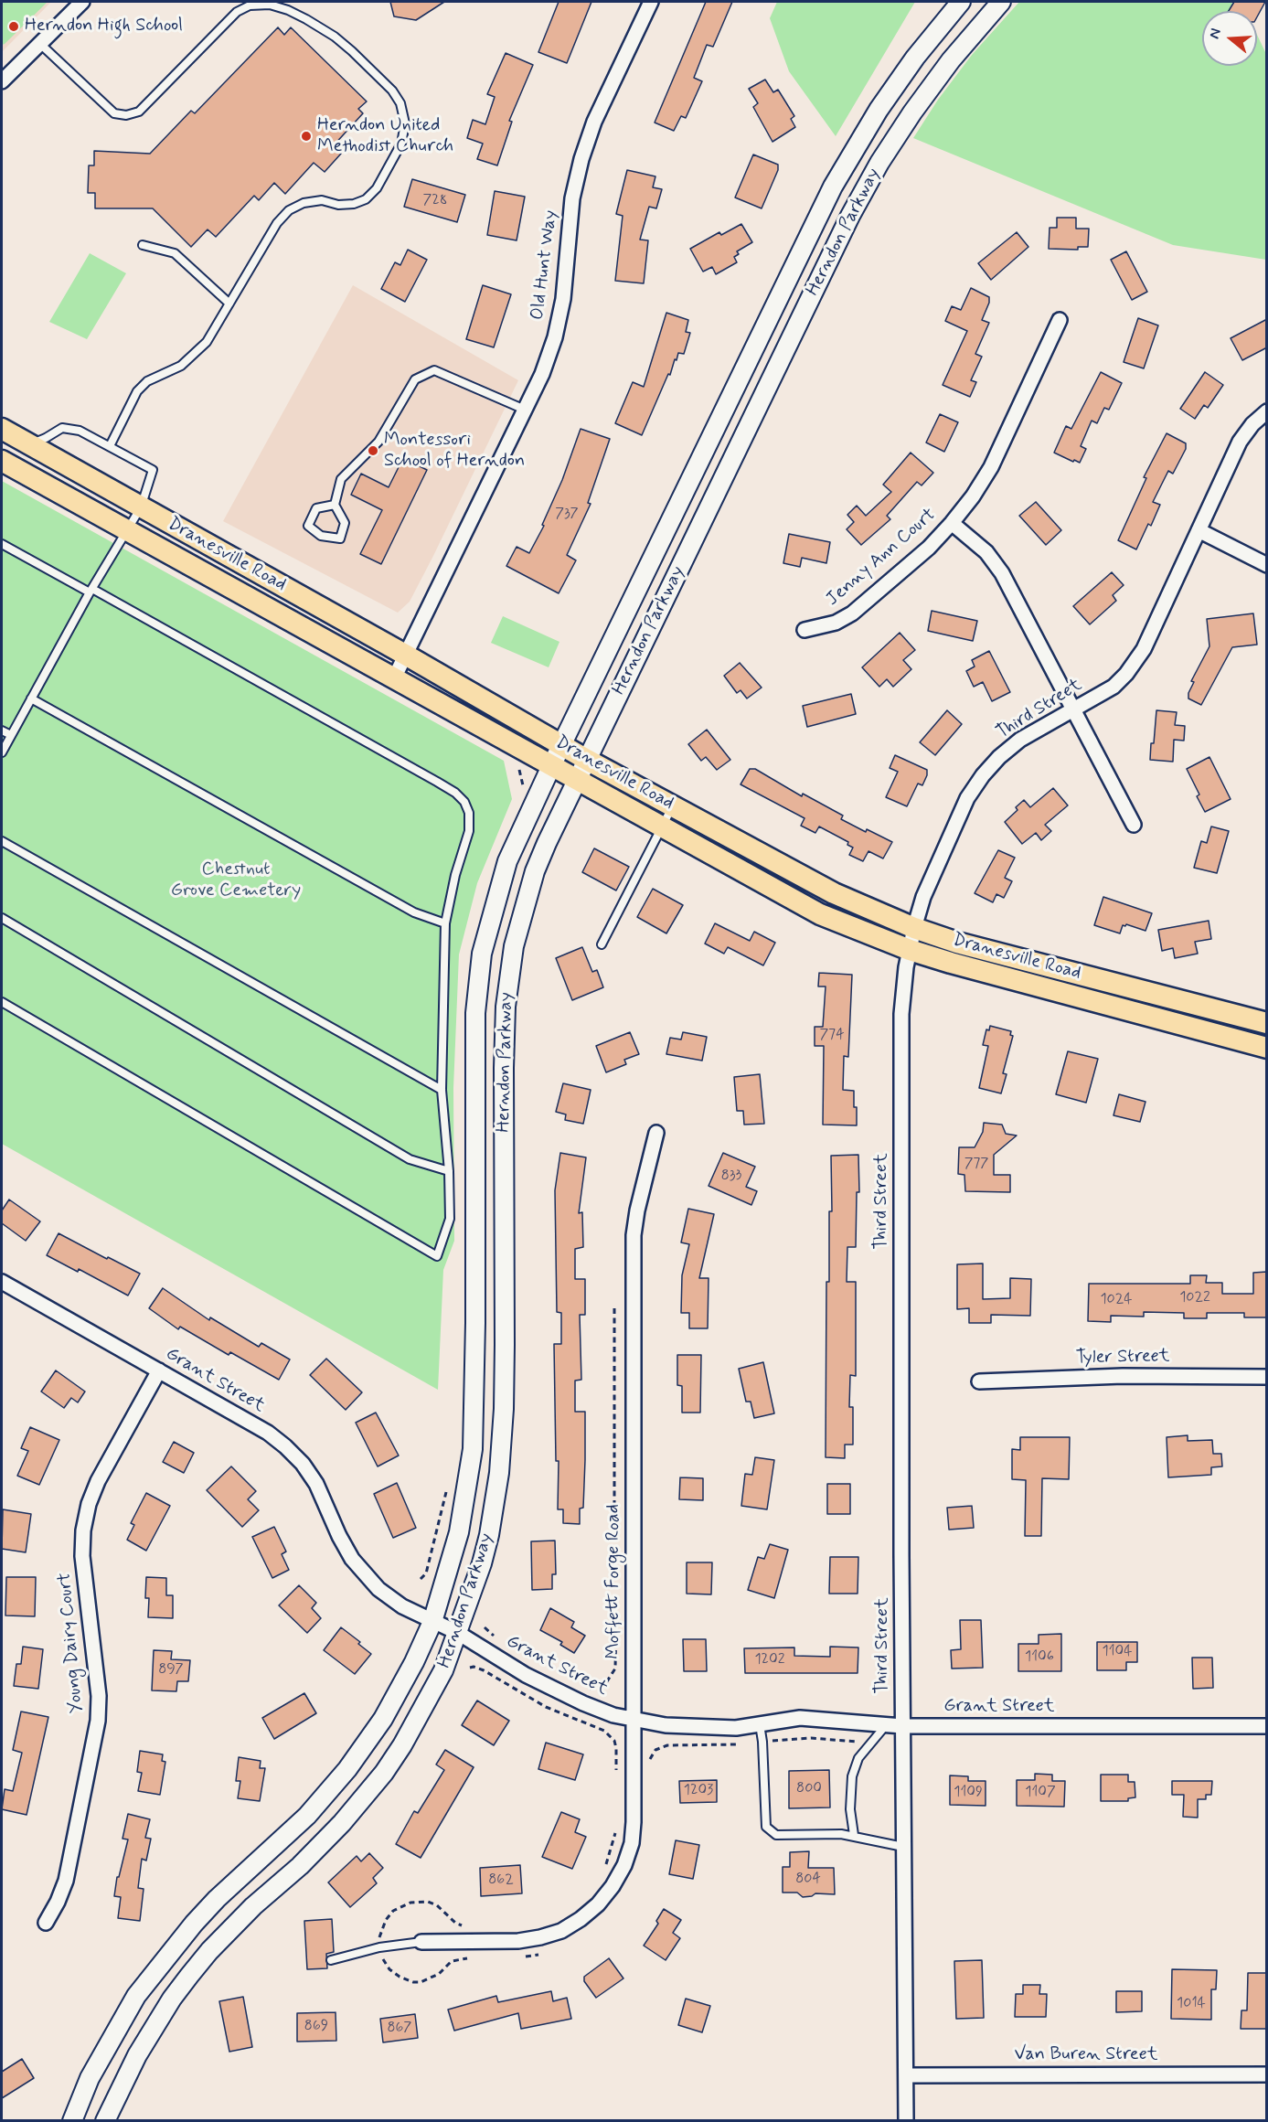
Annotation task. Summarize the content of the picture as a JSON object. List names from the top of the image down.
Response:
{
  "streets": {
    "main road": ["Herndon Parkway", "Dranesville Road"],
    "street": [
      "Old Hunt Way",
      "Jenny Ann Court",
      "Third Street",
      "Tyler Street",
      "Grant Street",
      "Moffett Forge Road",
      "Young Dairy Court",
      "Van Buren Street"
    ]
  },
  "crossings": [
    ["Herndon Parkway", "Dranesville Road"],
    ["Herndon Parkway", "Grant Street"],
    ["Old Hunt Way", "Dranesville Road"],
    ["Dranesville Road", "Third Street"],
    ["Third Street", "Grant Street"],
    ["Third Street", "Van Buren Street"],
    ["Grant Street", "Moffett Forge Road"],
    ["Grant Street", "Young Dairy Court"]
  ],
  "parks": ["Chestnut Grove Cemetery"],
  "places": ["Herndon High School", "Herndon United Methodist Church", "Montessori School of Herndon"],
  "house_numbers": [
    "728",
    "737",
    "774",
    "777",
    "833",
    "1022",
    "1024",
    "1104",
    "1106",
    "1202",
    "897",
    "800",
    "1203",
    "1109",
    "1107",
    "804",
    "862",
    "1014",
    "869",
    "867"
  ],
  "north": "left"
}
